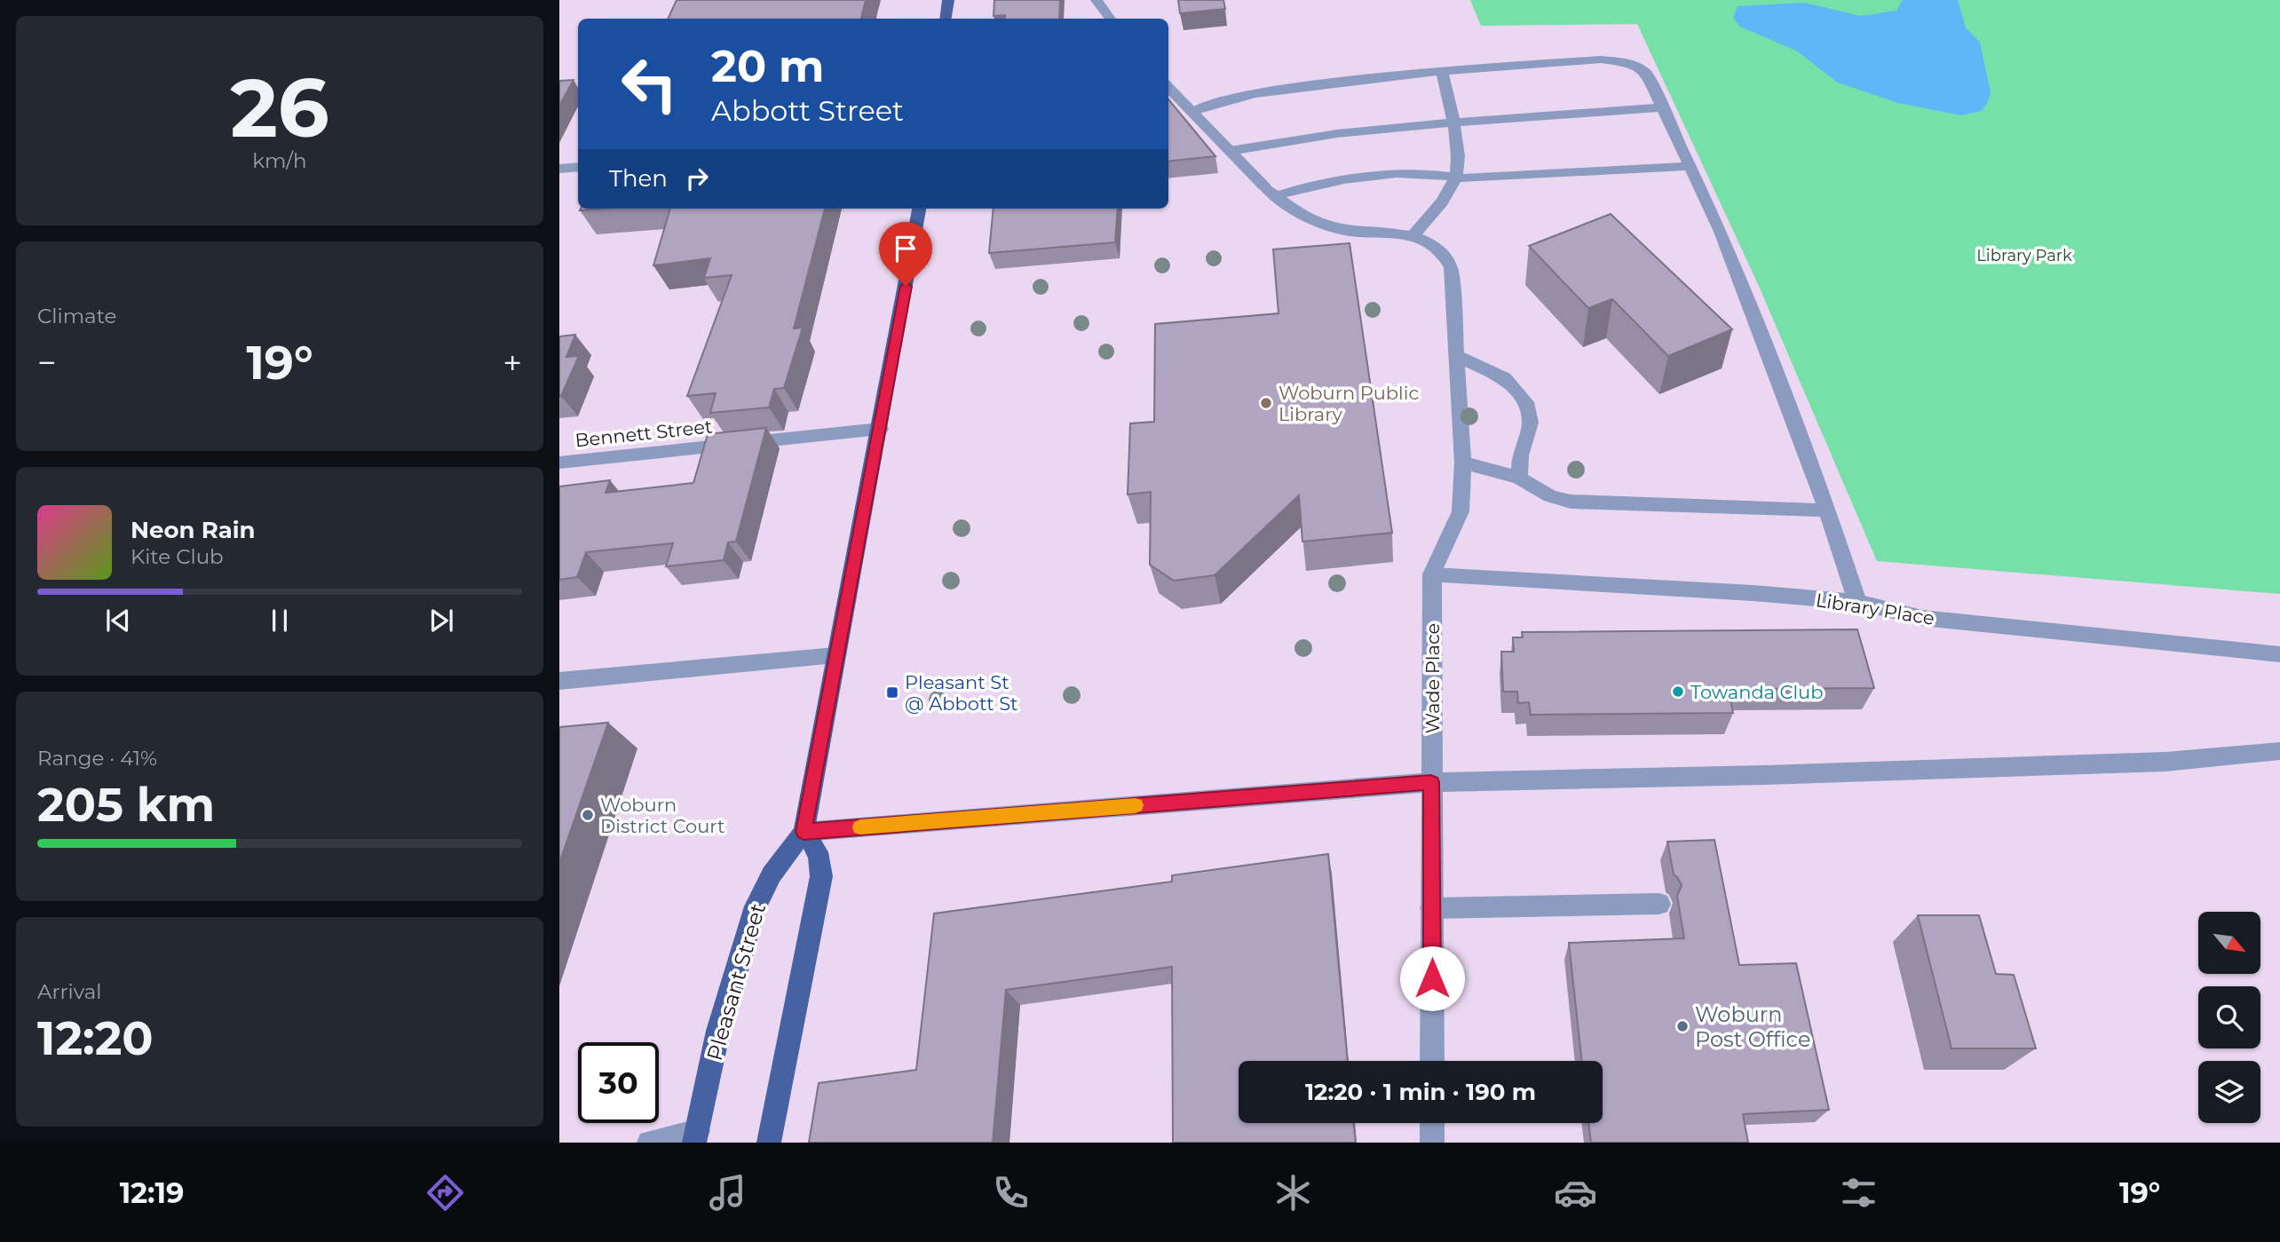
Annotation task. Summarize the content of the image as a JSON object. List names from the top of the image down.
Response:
{
  "streets": {
    "main road": ["Pleasant Street"],
    "street": ["Bennett Street", "Library Place", "Wade Place"]
  },
  "crossings": [
    ["Bennett Street", "Pleasant Street"],
    ["Library Place", "Wade Place"]
  ],
  "parks": ["Library Park"],
  "places": {
    "other": [
      "Woburn Public Library",
      "Towanda Club",
      "Woburn District Court",
      "Woburn Post Office"
    ],
    "transit": ["Pleasant St @ Abbott St"]
  },
  "north": "bottom right",
  "page": {
    "tile": [
      ["26", "km/h"],
      "Climate",
      ["Range · 41%", "205 km"],
      ["Arrival", "12:20"]
    ],
    "turn": ["20 m", "Abbott Street"],
    "then": "Then",
    "heat": ["−", "19°", "+"],
    "song": ["Neon Rain", "Kite Club"],
    "limit": "30",
    "trip": "12:20 · 1 min · 190 m",
    "tabs": ["12:19", "19°"]
  }
}
